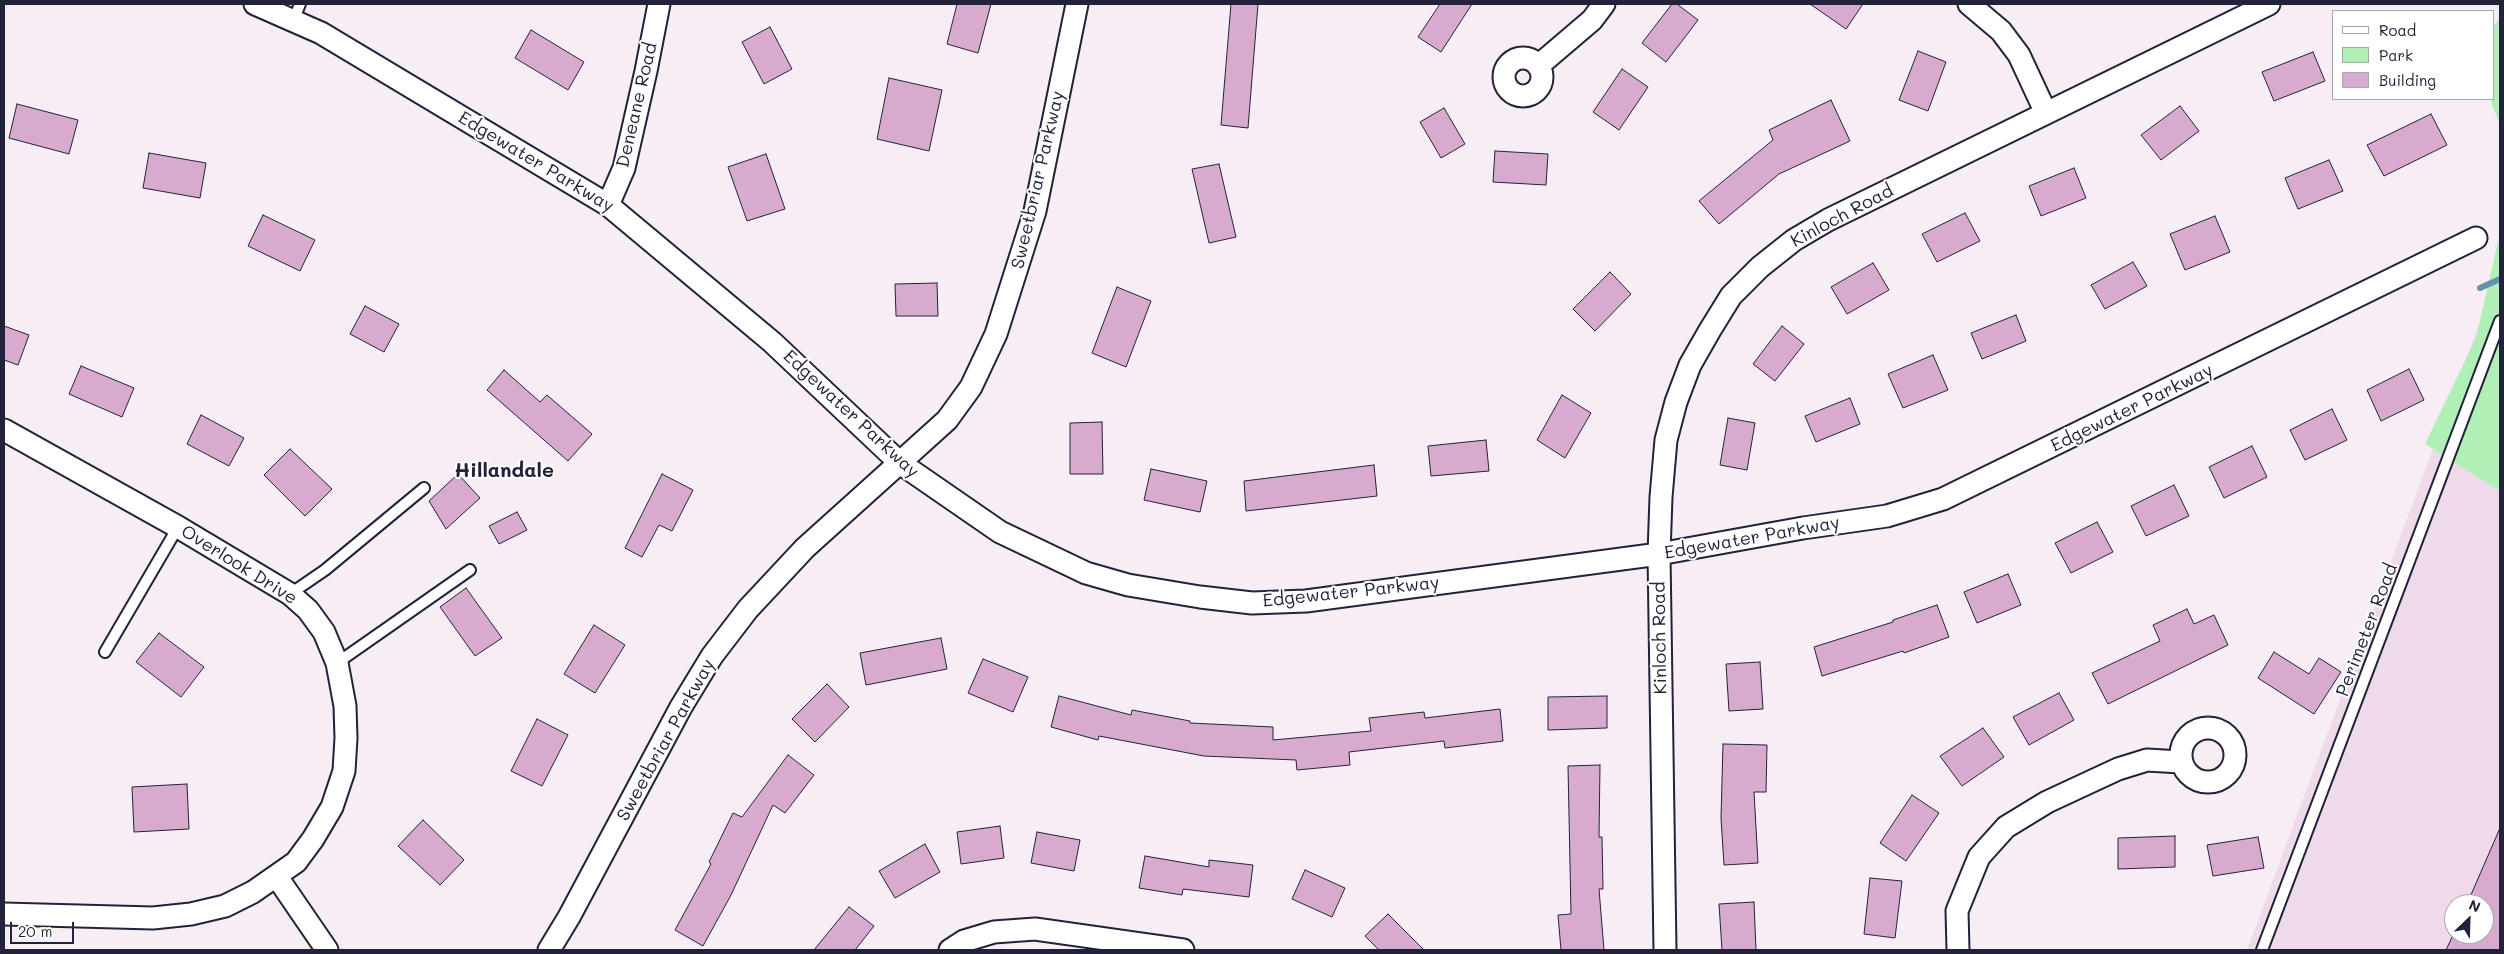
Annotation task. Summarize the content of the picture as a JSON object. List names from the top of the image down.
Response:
{
  "streets": {
    "street": [
      "Deneane Road",
      "Edgewater Parkway",
      "Sweetbriar Parkway",
      "Kinloch Road",
      "Overlook Drive"
    ],
    "lane": ["Perimeter Road"]
  },
  "crossings": [
    ["Deneane Road", "Edgewater Parkway"],
    ["Edgewater Parkway", "Sweetbriar Parkway"],
    ["Edgewater Parkway", "Kinloch Road"]
  ],
  "districts": ["Hillandale"],
  "legend": ["Road", "Park", "Building"],
  "scale_bar": "20 m",
  "north": "top right"
}
